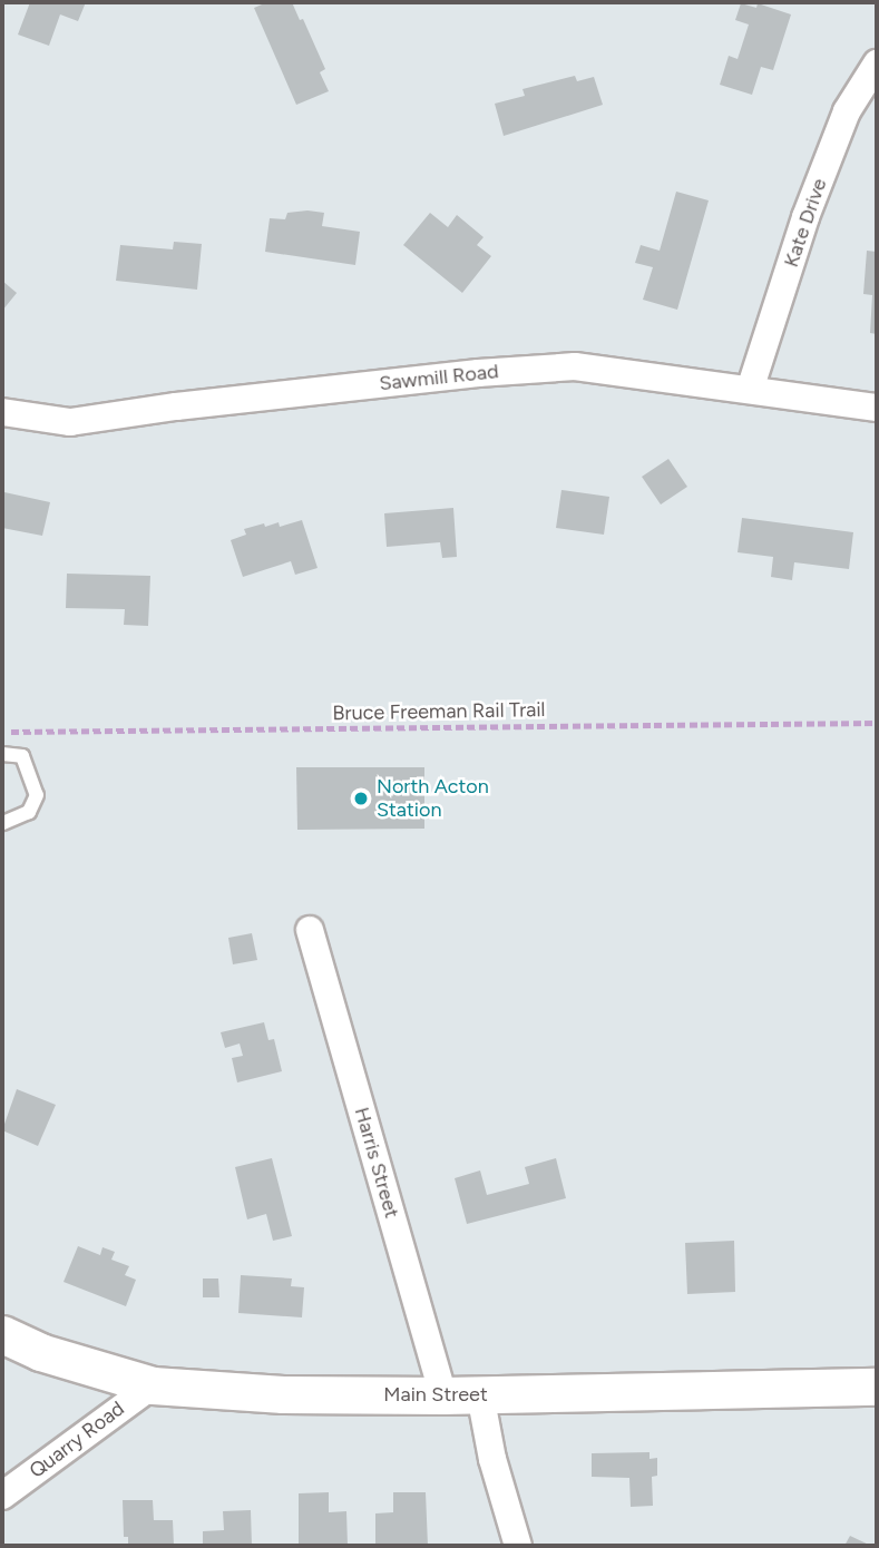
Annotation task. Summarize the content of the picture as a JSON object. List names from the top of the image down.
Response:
{
  "streets": {
    "main road": ["Main Street"],
    "street": [
      "Kate Drive",
      "Sawmill Road",
      "Harris Street",
      "Quarry Road"
    ],
    "path": ["Bruce Freeman Rail Trail"]
  },
  "crossings": [
    ["Kate Drive", "Sawmill Road"],
    ["Harris Street", "Main Street"],
    ["Main Street", "Quarry Road"]
  ],
  "places": ["North Acton Station"]
}
